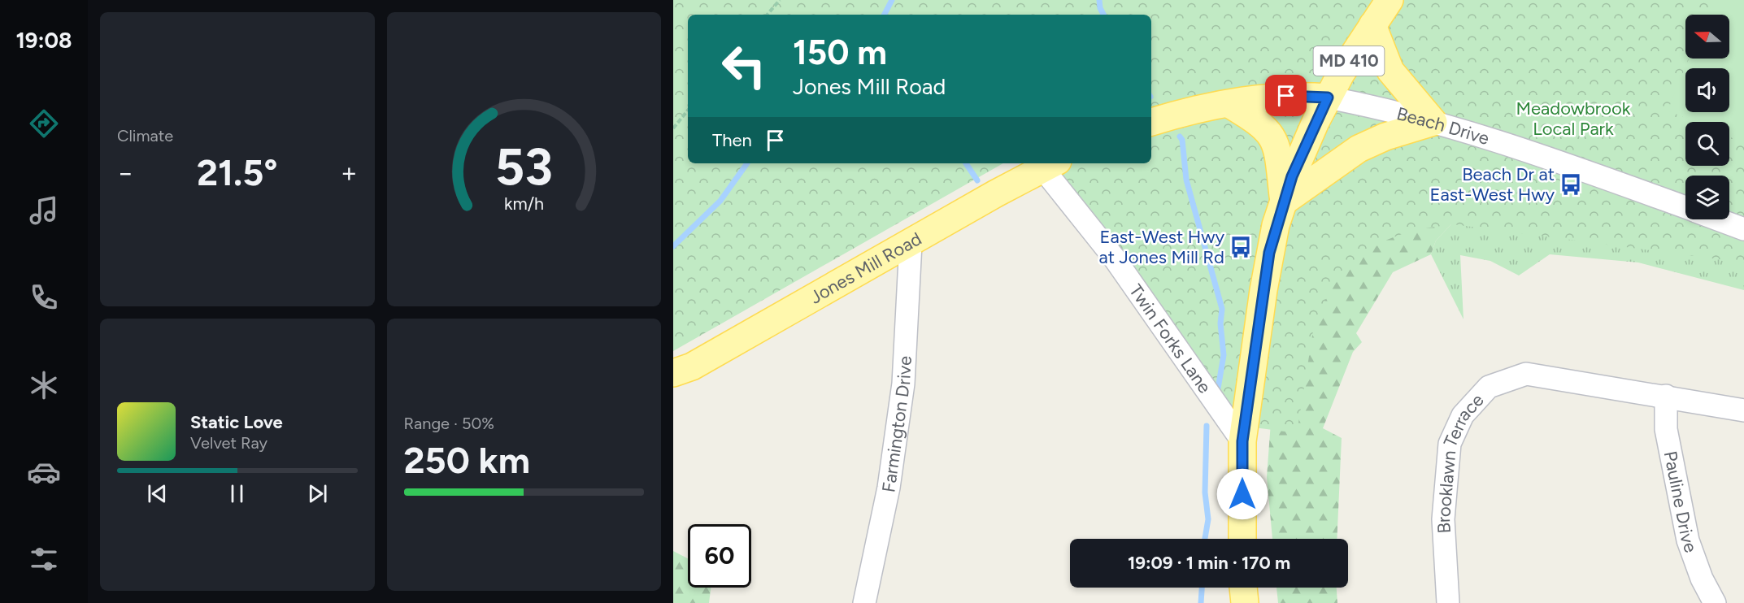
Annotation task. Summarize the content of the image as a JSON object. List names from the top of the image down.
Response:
{
  "streets": {
    "main road": ["MD 410", "Jones Mill Road"],
    "street": [
      "Beach Drive",
      "Twin Forks Lane",
      "Farmington Drive",
      "Brooklawn Terrace",
      "Pauline Drive"
    ]
  },
  "crossings": [
    ["MD 410", "Beach Drive"],
    ["MD 410", "Twin Forks Lane"],
    ["Jones Mill Road", "Twin Forks Lane"],
    ["Jones Mill Road", "Farmington Drive"],
    ["Brooklawn Terrace", "Pauline Drive"]
  ],
  "parks": ["Meadowbrook Local Park"],
  "places": {
    "bus stop": ["Beach Dr at East-West Hwy", "East-West Hwy at Jones Mill Rd"]
  },
  "north": "left",
  "page": {
    "tabs": "19:08",
    "tile": [
      "Climate",
      ["Range · 50%", "250 km"]
    ],
    "turn": ["150 m", "Jones Mill Road"],
    "then": "Then",
    "heat": ["−", "21.5°", "+"],
    "song": ["Static Love", "Velvet Ray"],
    "limit": "60",
    "trip": "19:09 · 1 min · 170 m",
    "gauge": ["53", "km/h"]
  }
}
